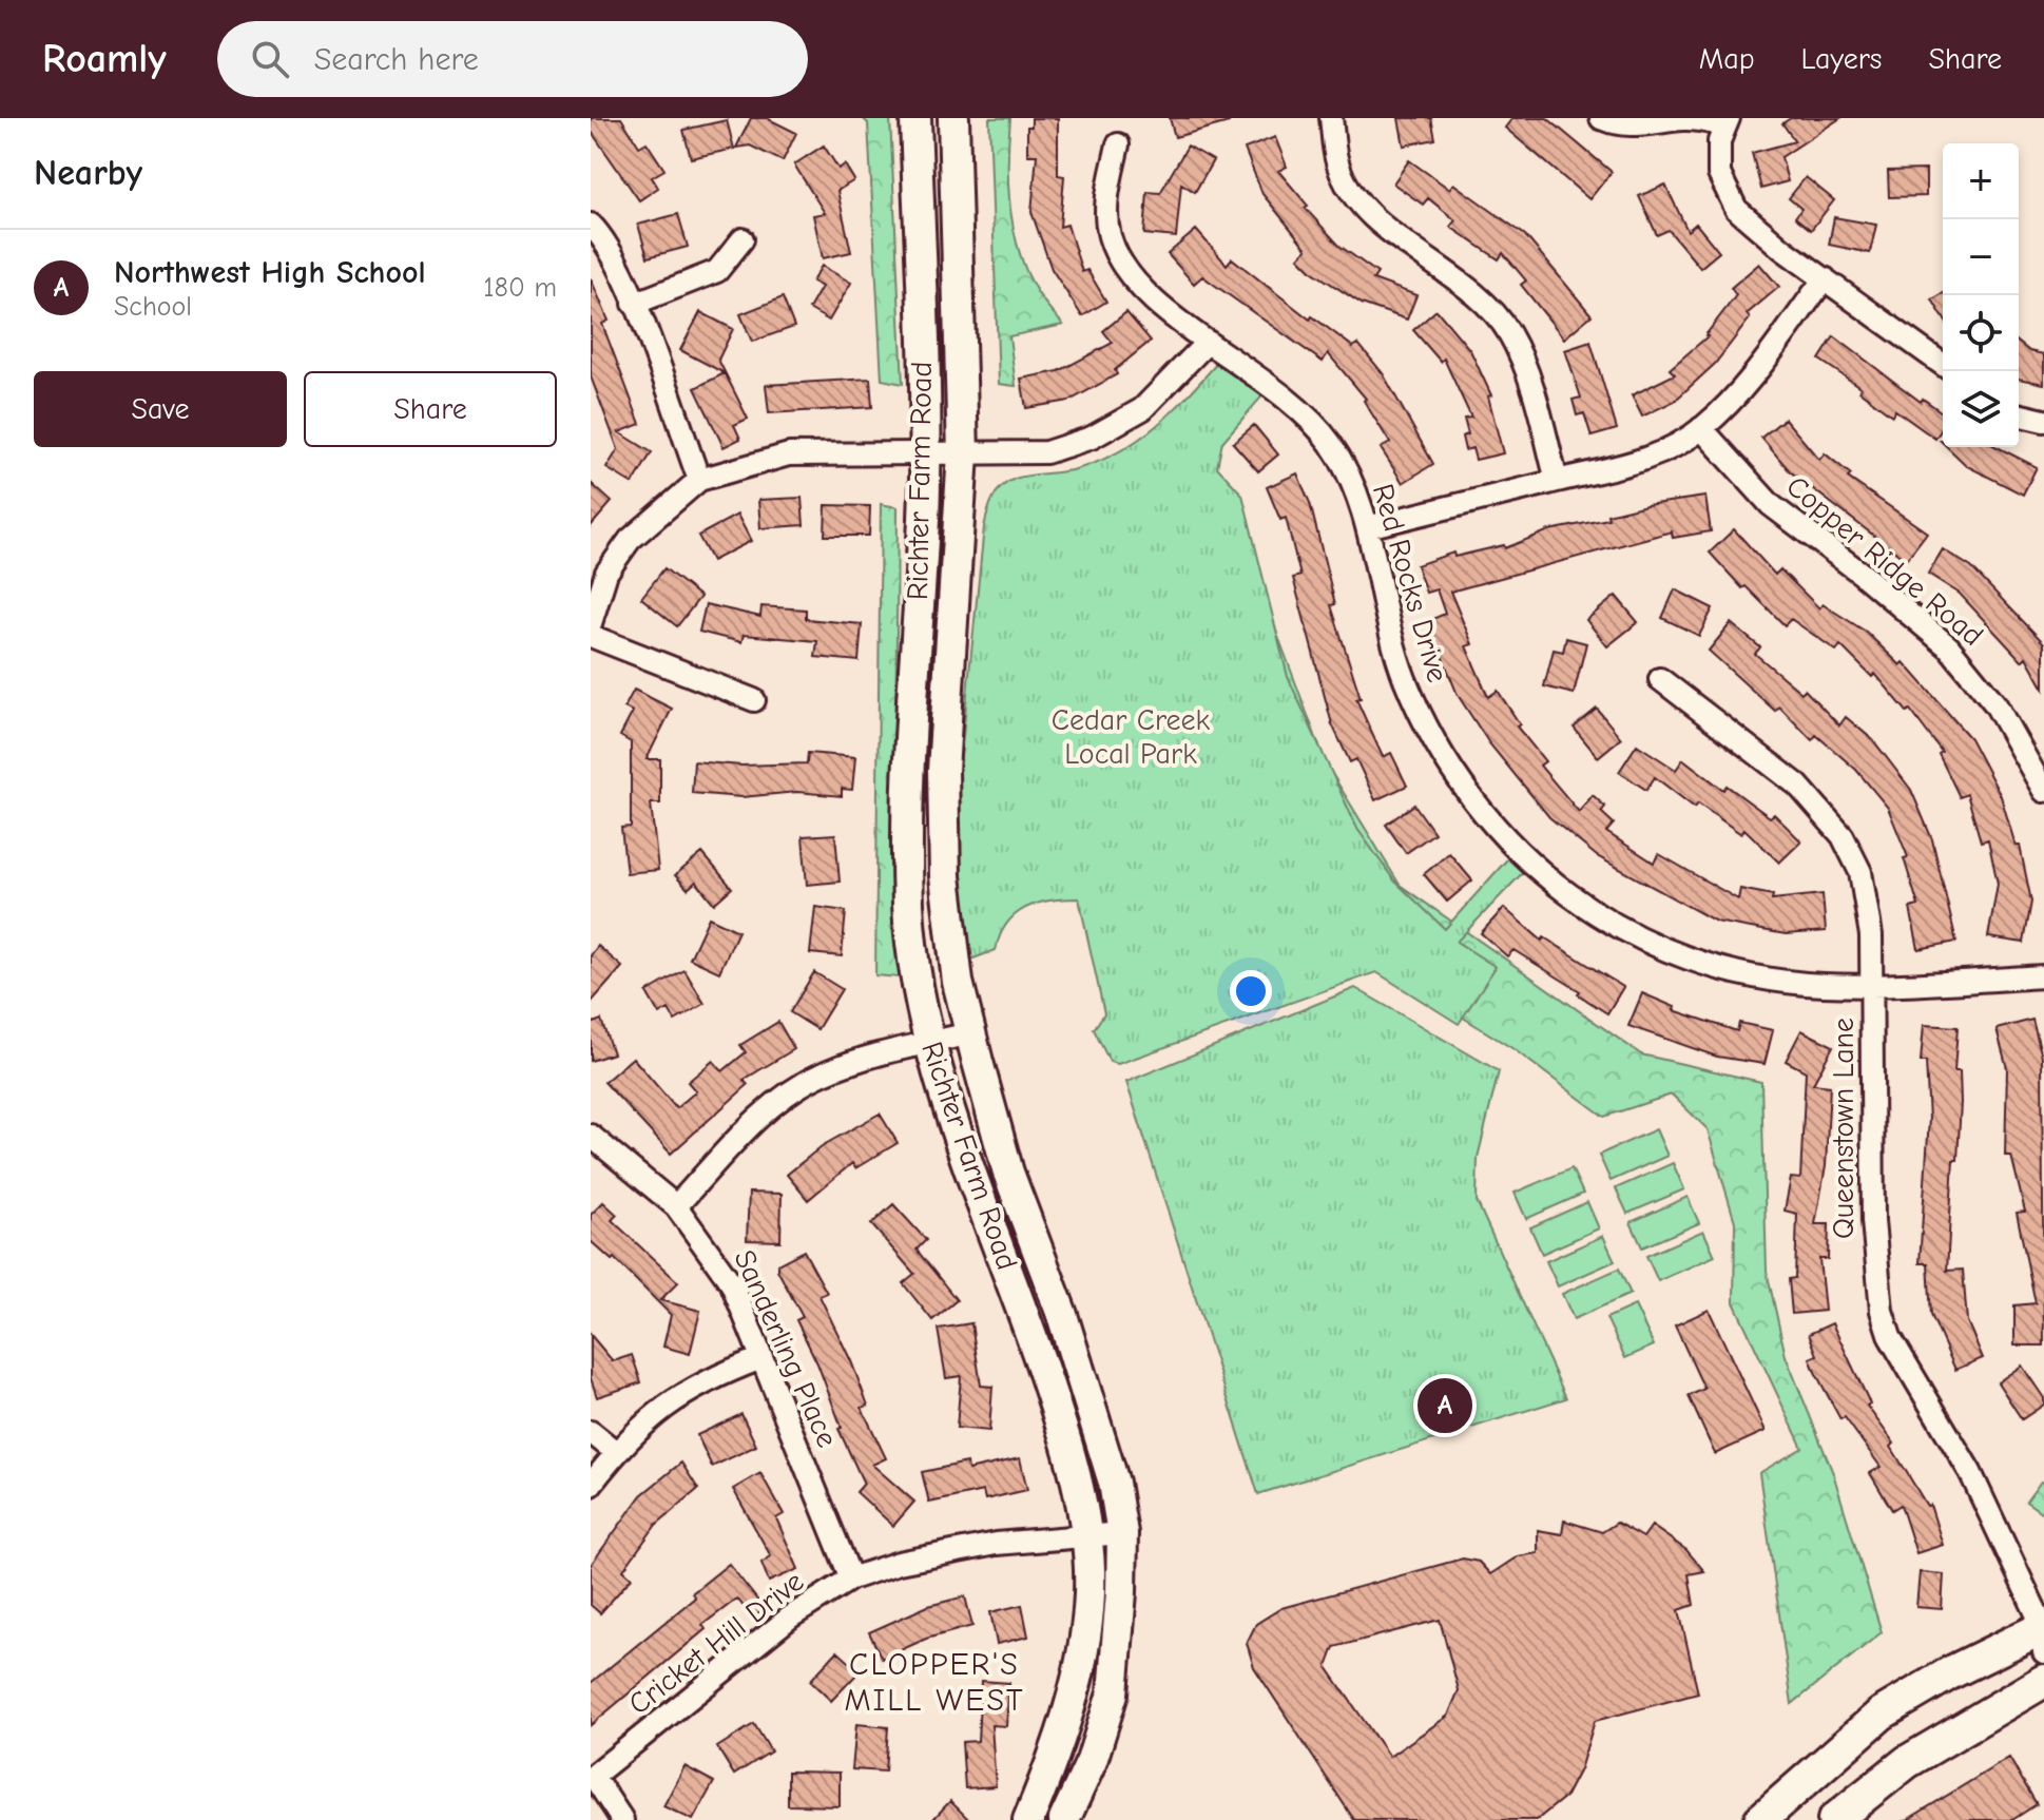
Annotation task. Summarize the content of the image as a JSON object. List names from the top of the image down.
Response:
{
  "streets": {
    "main road": ["Richter Farm Road"],
    "street": [
      "Copper Ridge Road",
      "Red Rocks Drive",
      "Queenstown Lane",
      "Sanderling Place",
      "Cricket Hill Drive"
    ]
  },
  "crossings": [
    ["Richter Farm Road", "Cricket Hill Drive"],
    ["Red Rocks Drive", "Queenstown Lane"],
    ["Sanderling Place", "Cricket Hill Drive"]
  ],
  "districts": ["CLOPPER'S MILL WEST"],
  "parks": ["Cedar Creek Local Park"],
  "page": {
    "header": "Roamly",
    "search": "Search here",
    "nav": ["Map", "Layers", "Share"],
    "heading": "Nearby",
    "map_buttons": ["+", "−"],
    "list": [
      {
        "mark": "A",
        "name": "Northwest High School",
        "note": "School",
        "value": "180 m"
      }
    ],
    "buttons": ["Save", "Share"],
    "pins": "A"
  }
}
